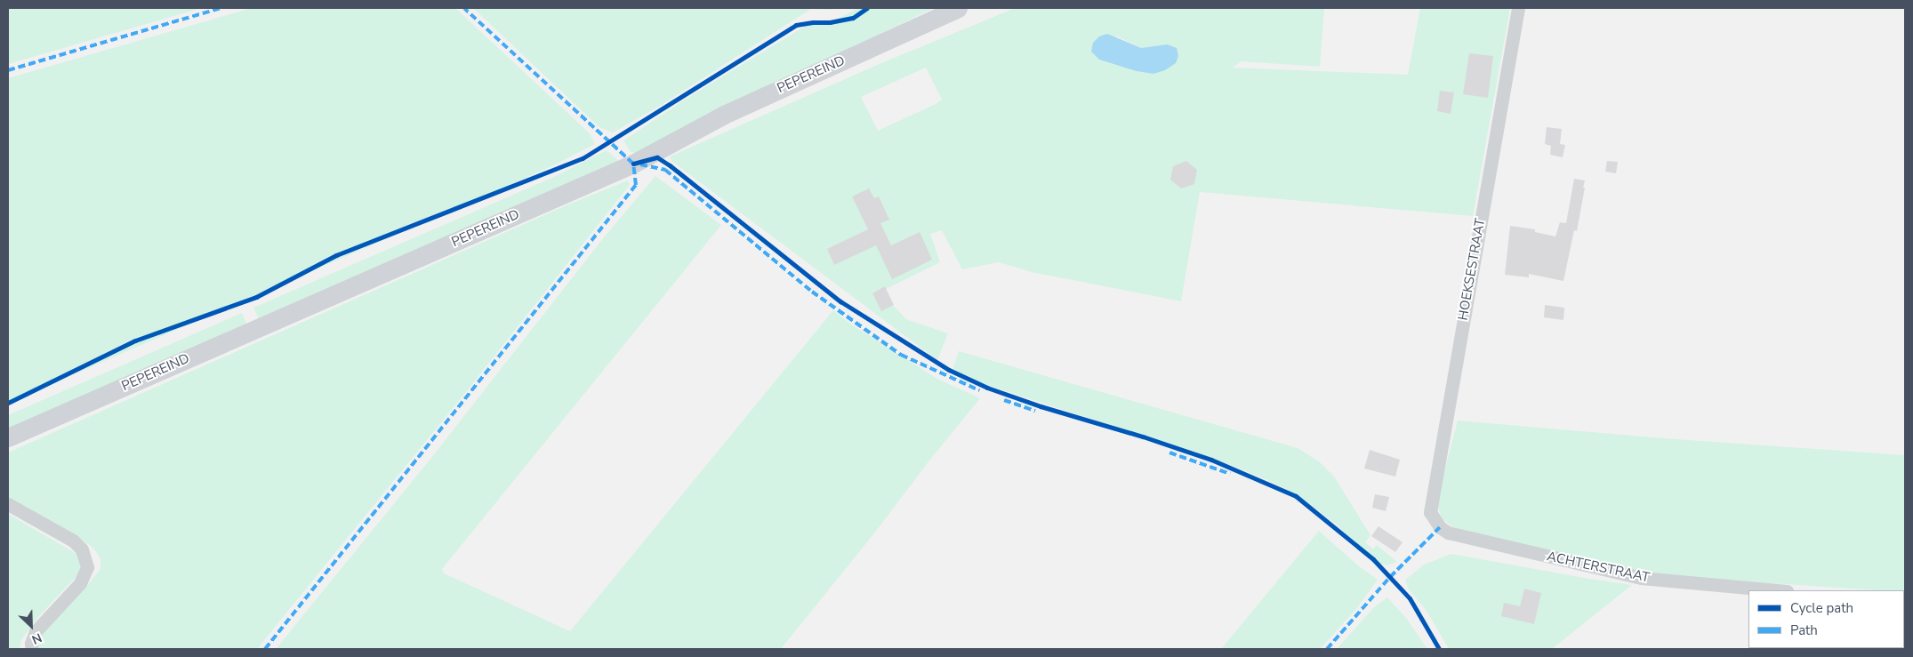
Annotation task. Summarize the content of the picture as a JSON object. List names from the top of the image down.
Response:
{
  "streets": {
    "main road": ["PEPEREIND"],
    "street": ["HOEKSESTRAAT", "ACHTERSTRAAT"]
  },
  "crossings": [
    ["HOEKSESTRAAT", "ACHTERSTRAAT"]
  ],
  "legend": ["Cycle path", "Path"],
  "north": "bottom right"
}
